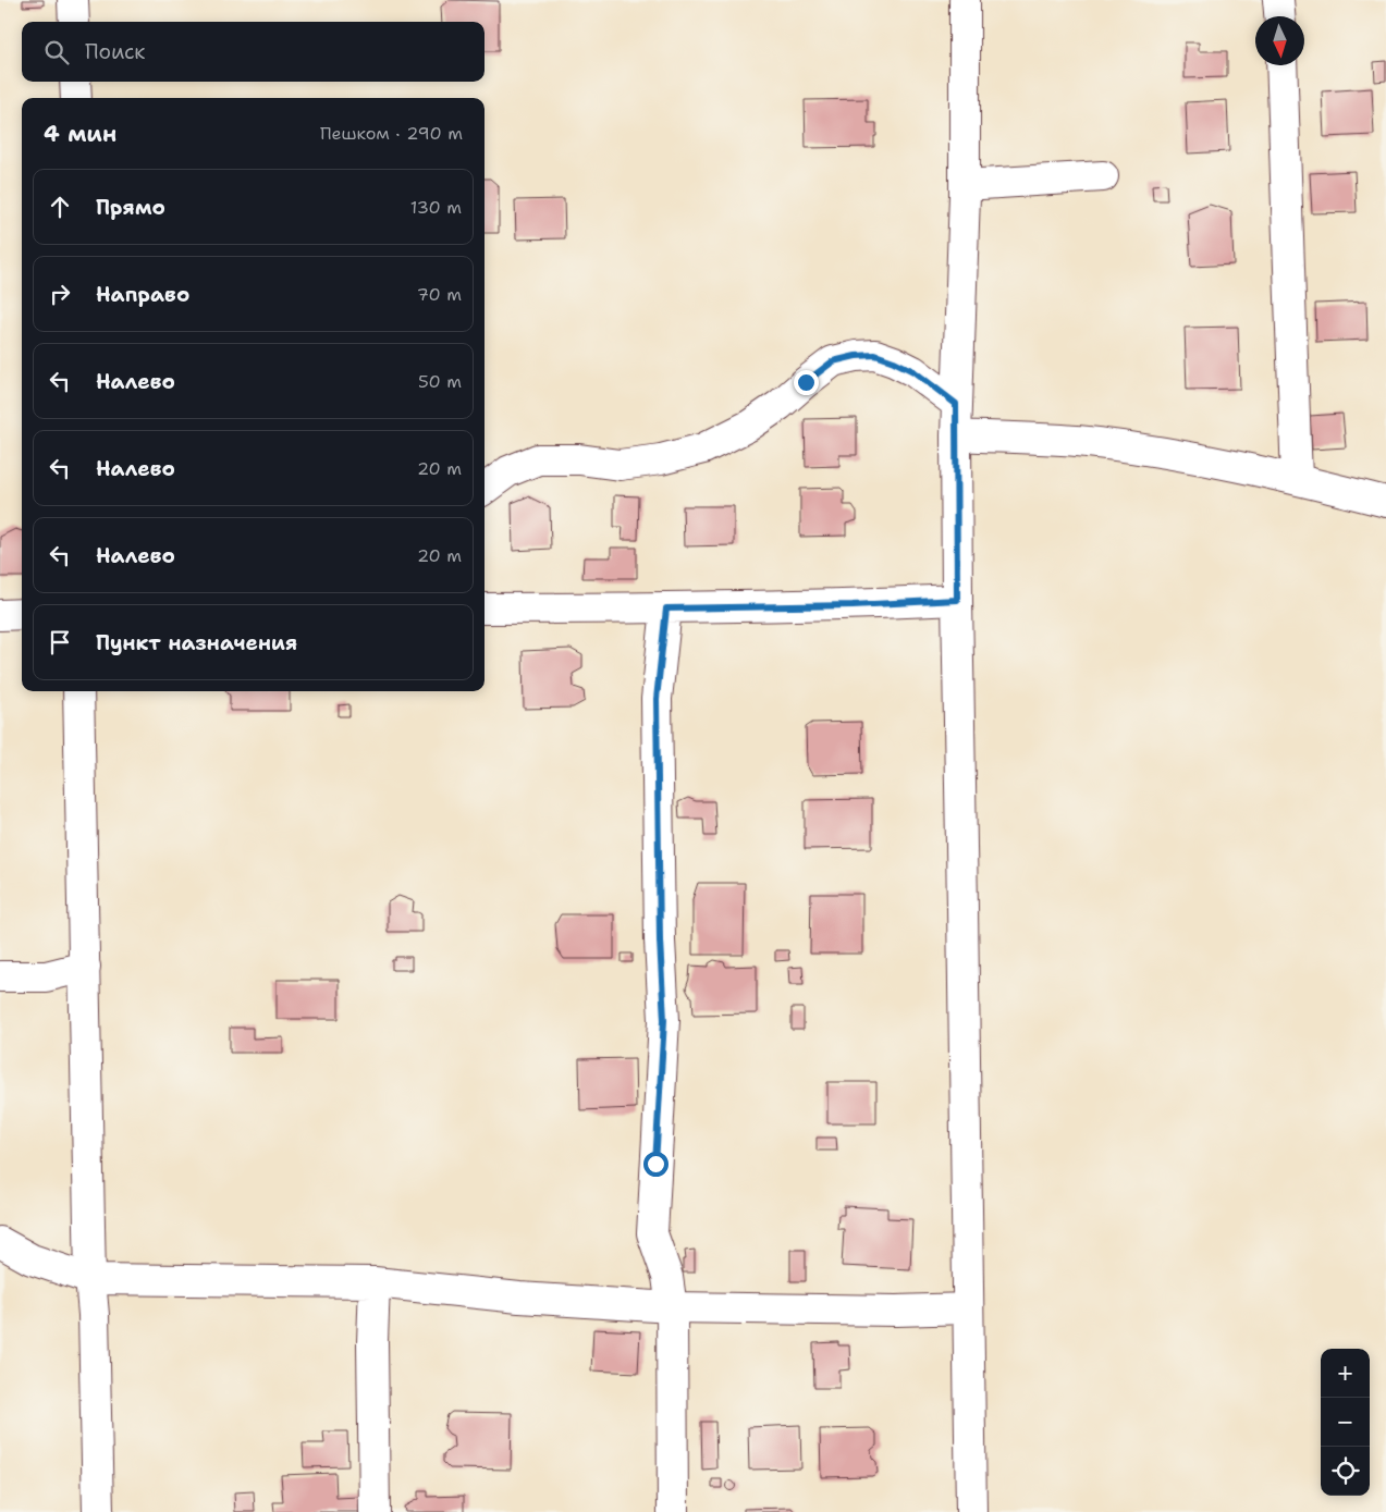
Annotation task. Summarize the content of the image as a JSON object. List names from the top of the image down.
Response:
{
  "north": "bottom",
  "page": {
    "search": "Поиск",
    "heading": ["4 мин", "Пешком · 290 m"],
    "list": [
      ["Прямо", "130 m"],
      ["Направо", "70 m"],
      ["Налево", "50 m"],
      ["Налево", "20 m"],
      ["Налево", "20 m"],
      "Пункт назначения"
    ],
    "map_buttons": ["+", "−"]
  }
}
